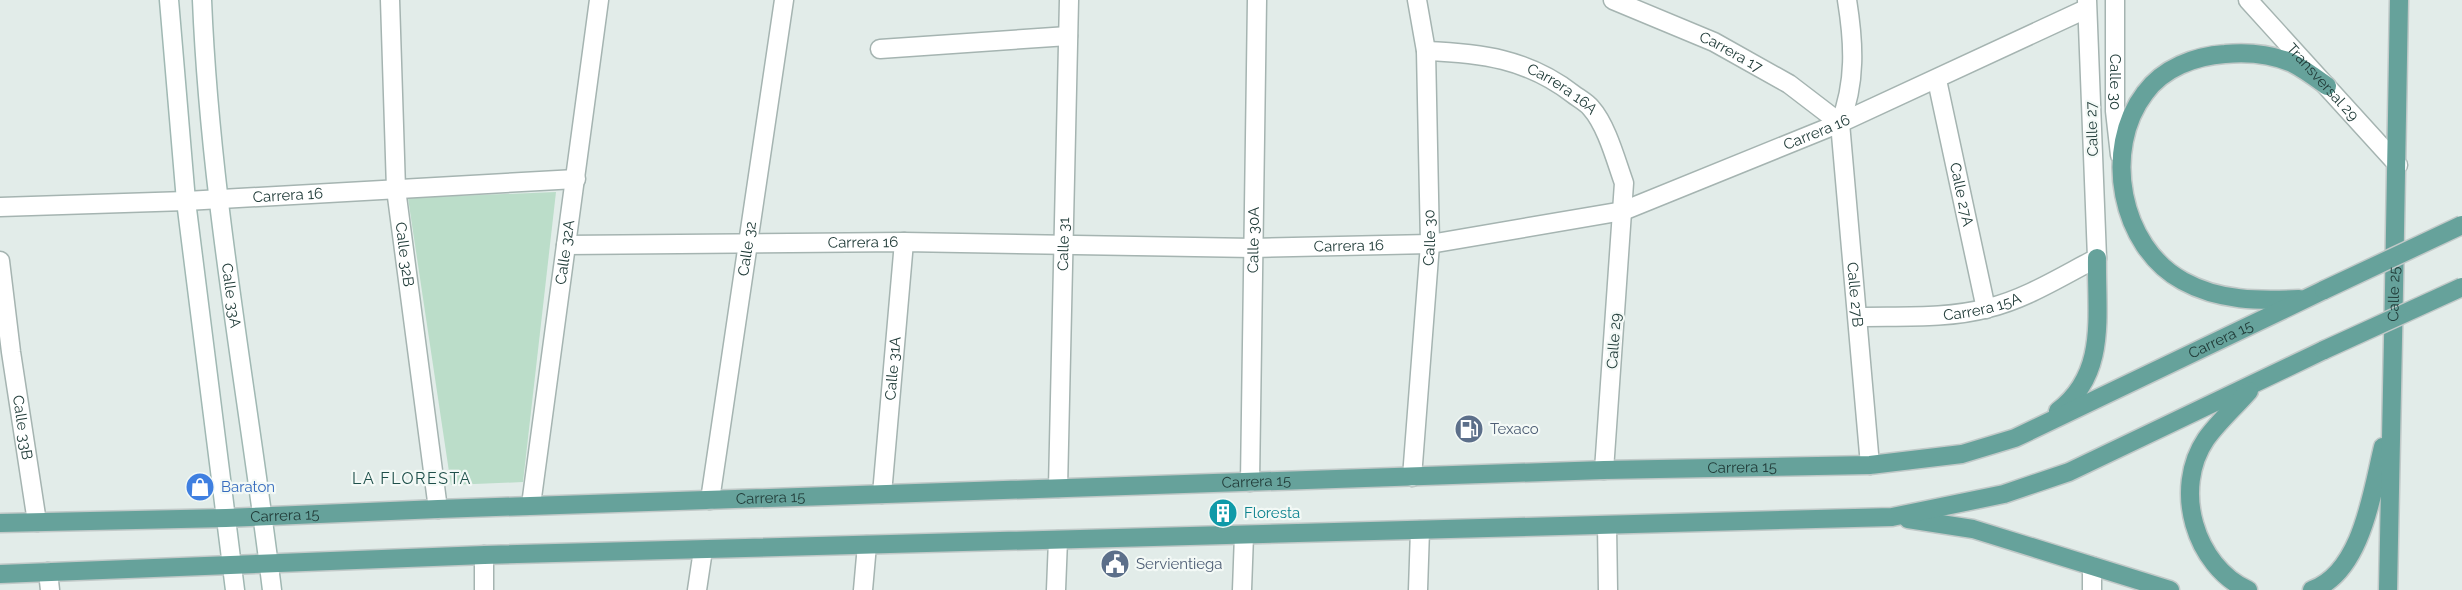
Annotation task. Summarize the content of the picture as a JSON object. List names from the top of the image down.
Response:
{
  "streets": {
    "main road": ["Calle 25", "Carrera 15"],
    "street": [
      "Carrera 17",
      "Transversal 29",
      "Calle 30",
      "Carrera 16A",
      "Calle 27",
      "Carrera 16",
      "Calle 27A",
      "Calle 30A",
      "Calle 31",
      "Calle 32",
      "Calle 32A",
      "Calle 32B",
      "Calle 27B",
      "Calle 33A",
      "Carrera 15A",
      "Calle 29",
      "Calle 31A",
      "Calle 33B"
    ]
  },
  "crossings": [
    ["Carrera 17", "Carrera 16"],
    ["Carrera 17", "Calle 27B"],
    ["Transversal 29", "Calle 25"],
    ["Calle 30", "Carrera 16A"],
    ["Calle 30", "Carrera 16"],
    ["Calle 30", "Carrera 15"],
    ["Carrera 16A", "Carrera 16"],
    ["Carrera 16A", "Calle 29"],
    ["Calle 27", "Carrera 16"],
    ["Calle 27", "Carrera 15A"],
    ["Carrera 16", "Calle 27A"],
    ["Carrera 16", "Calle 30A"],
    ["Carrera 16", "Calle 31"],
    ["Carrera 16", "Calle 32"],
    ["Carrera 16", "Calle 32A"],
    ["Carrera 16", "Calle 32B"],
    ["Carrera 16", "Calle 27B"],
    ["Carrera 16", "Calle 33A"],
    ["Carrera 16", "Calle 29"],
    ["Carrera 16", "Calle 31A"],
    ["Calle 27A", "Carrera 15A"],
    ["Calle 30A", "Carrera 15"],
    ["Calle 31", "Carrera 15"],
    ["Calle 32", "Carrera 15"],
    ["Calle 32A", "Carrera 15"],
    ["Calle 32B", "Carrera 15"],
    ["Calle 27B", "Carrera 15A"],
    ["Calle 27B", "Carrera 15"],
    ["Calle 33A", "Carrera 15"],
    ["Carrera 15", "Calle 29"],
    ["Carrera 15", "Calle 31A"],
    ["Carrera 15", "Calle 33B"]
  ],
  "districts": ["LA FLORESTA"],
  "places": {
    "fuel station": ["Texaco"],
    "shop": ["Baraton"],
    "building": ["Floresta"],
    "public building": ["Servientiega"]
  }
}
